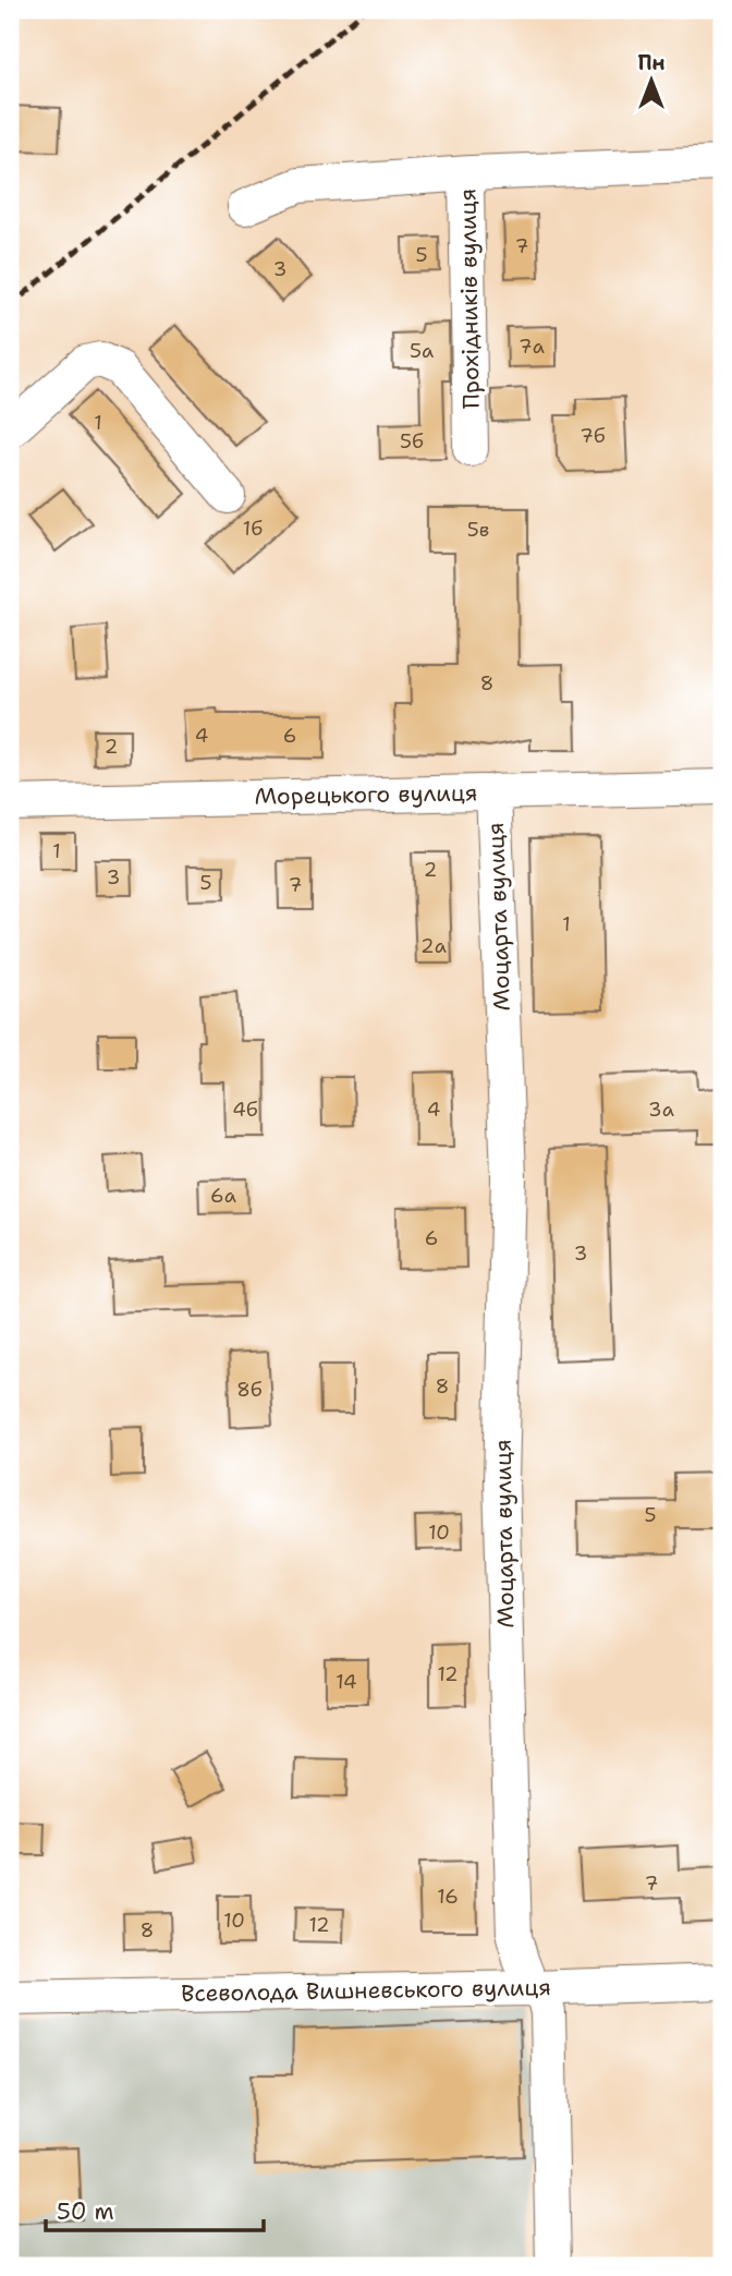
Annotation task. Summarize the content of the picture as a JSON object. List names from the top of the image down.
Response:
{
  "streets": {
    "street": [
      "Прохідників вулиця",
      "Морецького вулиця",
      "Моцарта вулиця",
      "Всеволода Вишневського вулиця"
    ]
  },
  "crossings": [
    ["Морецького вулиця", "Моцарта вулиця"],
    ["Моцарта вулиця", "Всеволода Вишневського вулиця"]
  ],
  "house_numbers": [
    "7",
    "5",
    "3",
    "7а",
    "5а",
    "1",
    "7б",
    "5б",
    "1б",
    "5в",
    "8",
    "4",
    "6",
    "2",
    "1",
    "2",
    "3",
    "5",
    "7",
    "1",
    "2а",
    "4б",
    "4",
    "3а",
    "6а",
    "6",
    "3",
    "8",
    "8б",
    "5",
    "10",
    "12",
    "14",
    "7",
    "16",
    "10",
    "12",
    "8"
  ],
  "scale_bar": "50 m",
  "north": "top"
}
